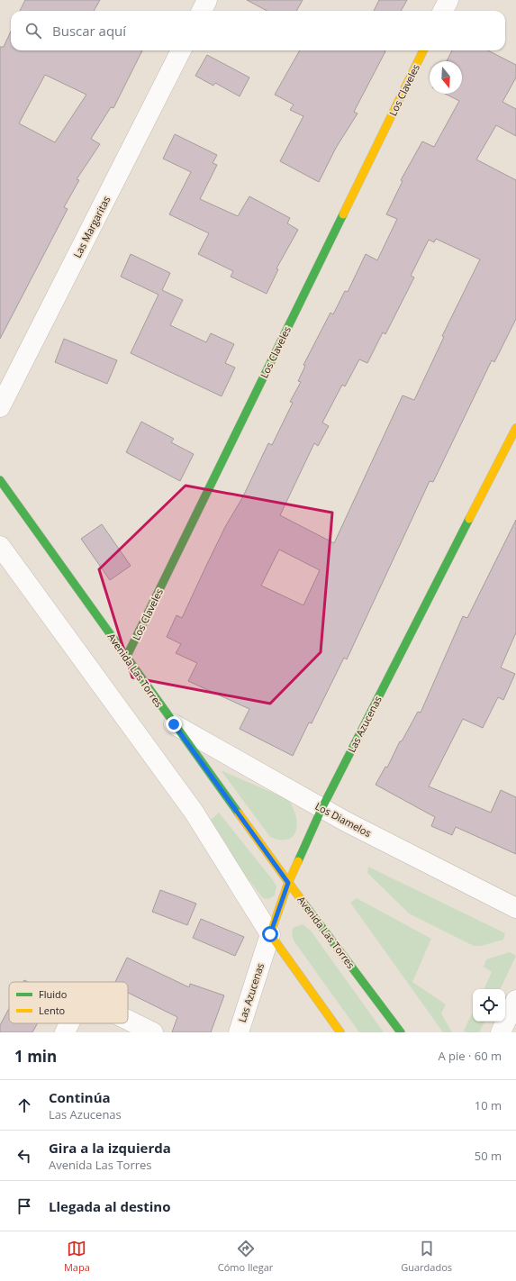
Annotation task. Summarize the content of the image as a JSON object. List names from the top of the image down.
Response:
{
  "streets": {
    "street": [
      "Los Claveles",
      "Las Margaritas",
      "Avenida Las Torres",
      "Las Azucenas",
      "Los Diamelos"
    ]
  },
  "crossings": [
    ["Los Claveles", "Avenida Las Torres"],
    ["Avenida Las Torres", "Las Azucenas"],
    ["Avenida Las Torres", "Los Diamelos"],
    ["Las Azucenas", "Los Diamelos"]
  ],
  "legend": ["Fluido", "Lento"],
  "north": "bottom",
  "page": {
    "search": "Buscar aquí",
    "heading": ["1 min", "A pie · 60 m"],
    "list": [
      ["Continúa", "Las Azucenas", "10 m"],
      ["Gira a la izquierda", "Avenida Las Torres", "50 m"],
      "Llegada al destino"
    ],
    "nav": ["Mapa", "Cómo llegar", "Guardados"]
  }
}
